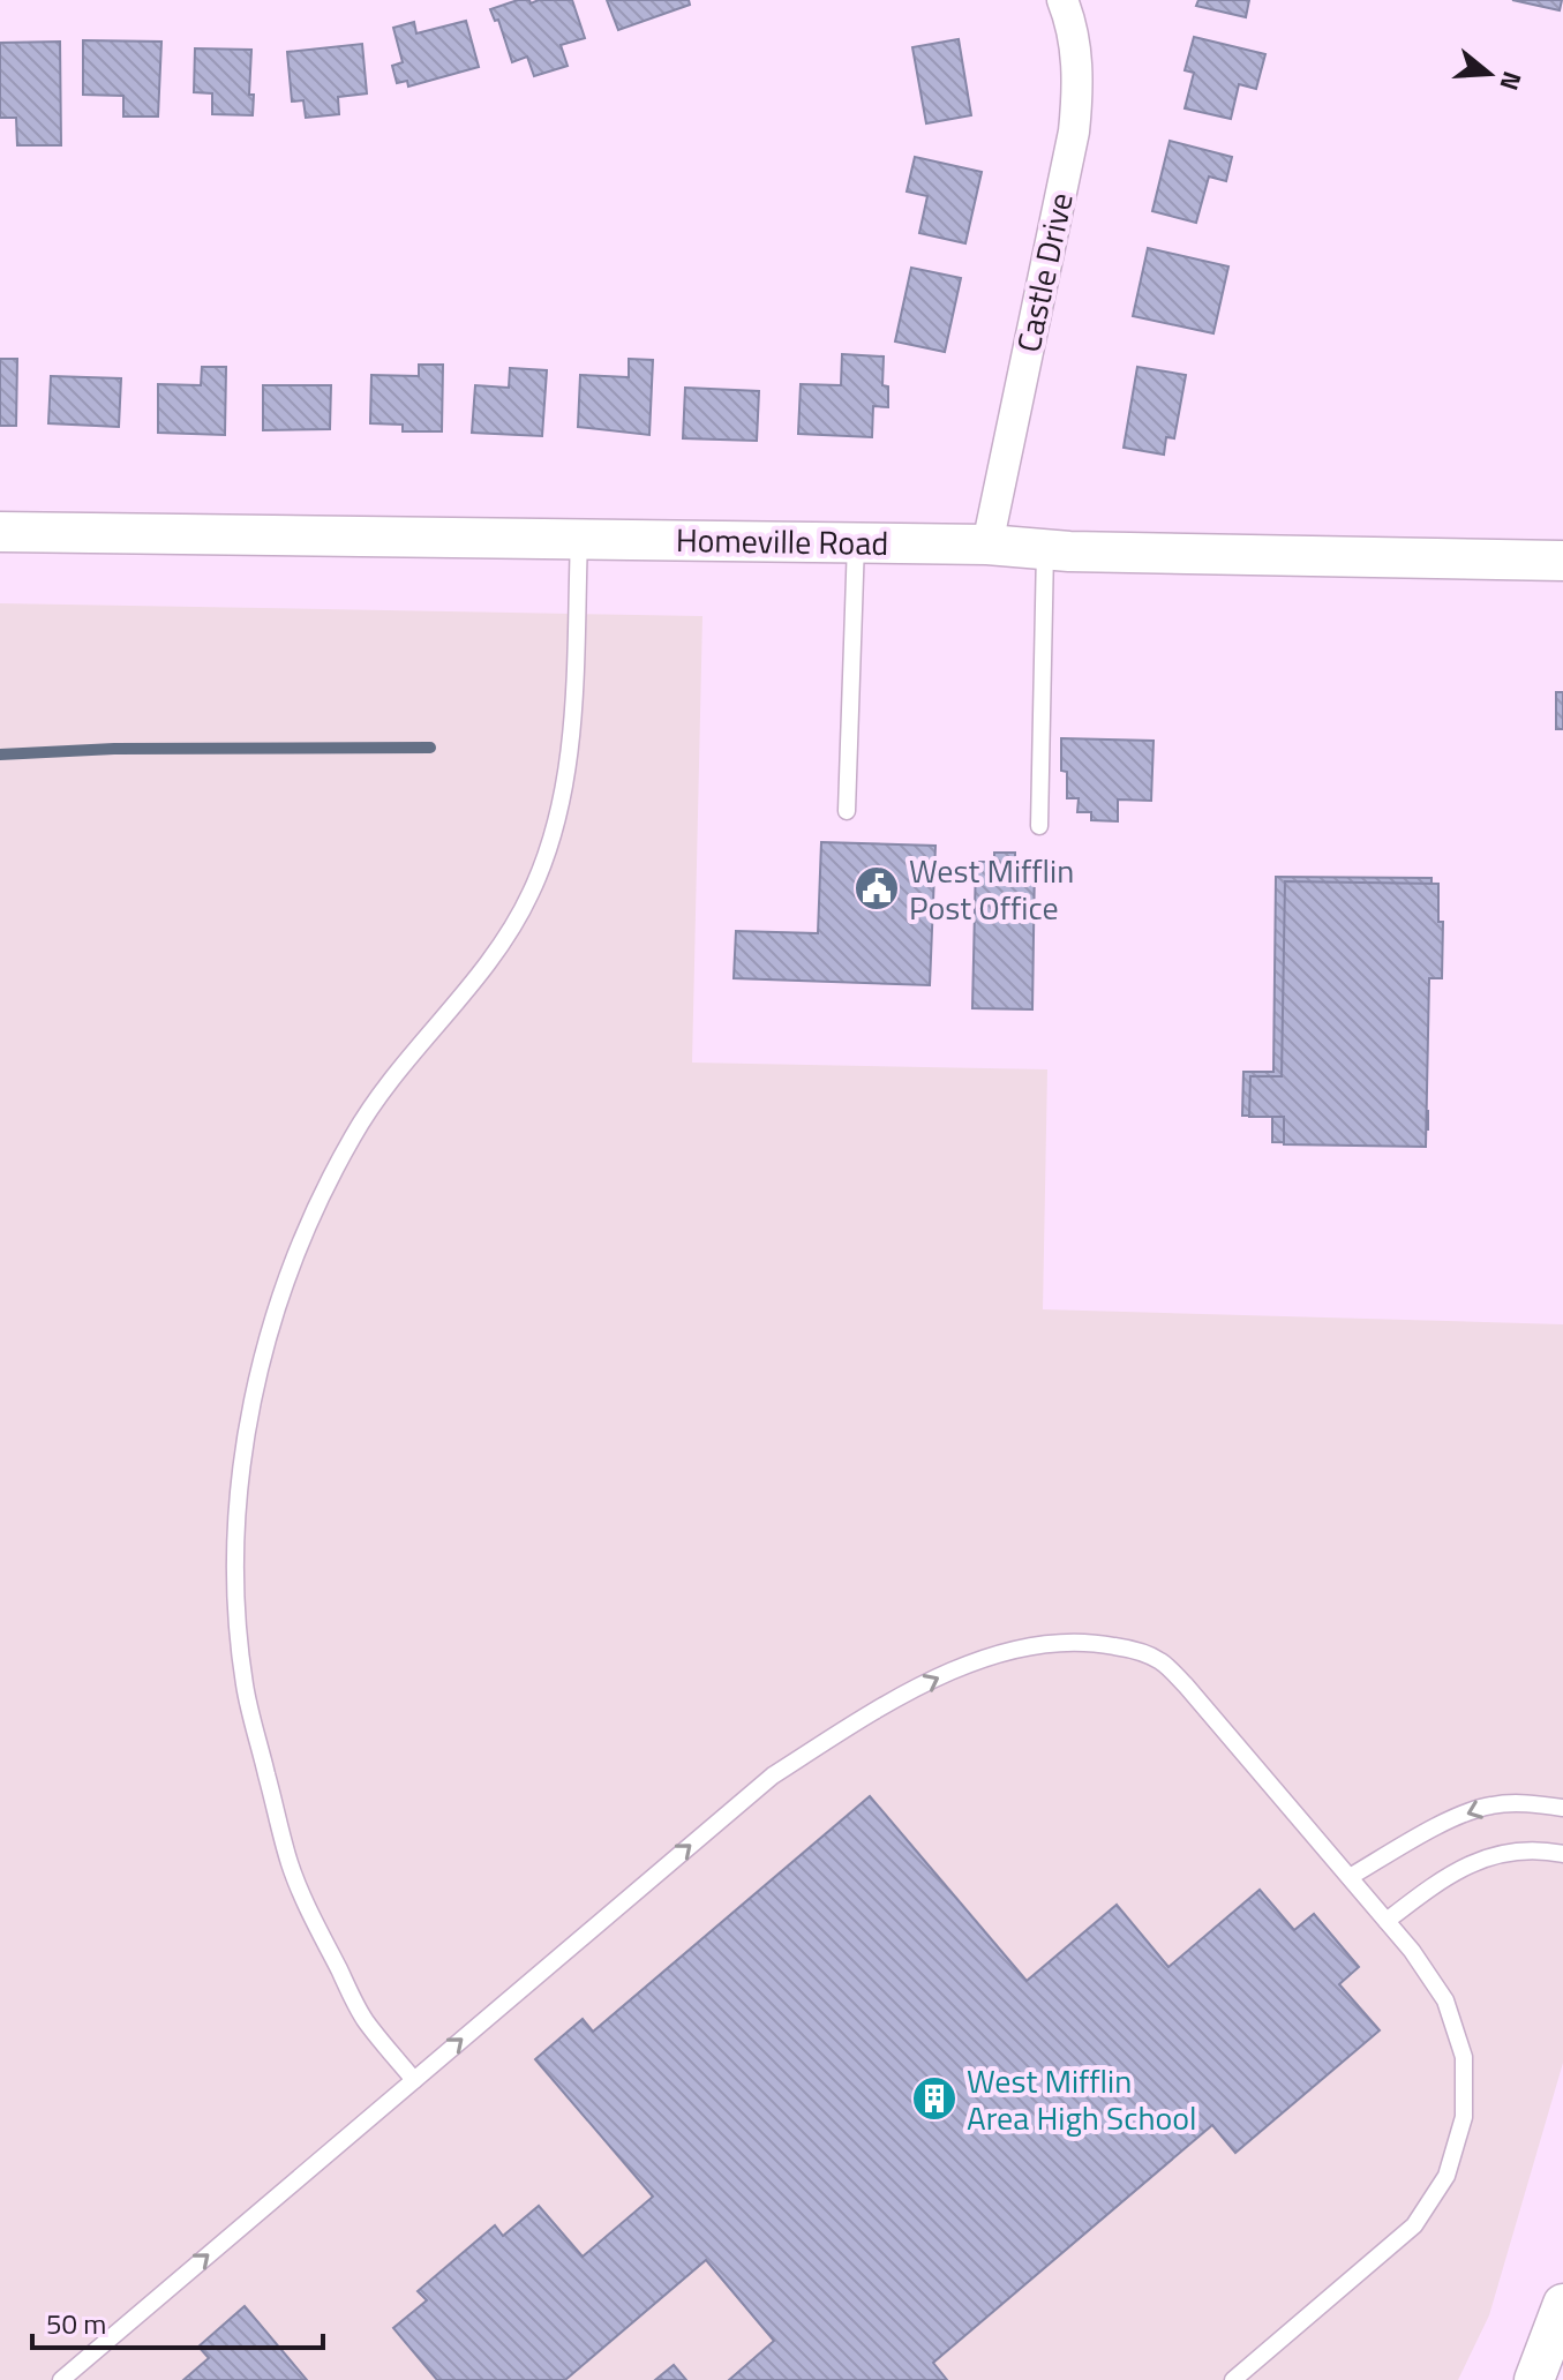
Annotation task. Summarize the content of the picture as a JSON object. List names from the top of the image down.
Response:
{
  "streets": {
    "street": ["Castle Drive", "Homeville Road"]
  },
  "crossings": [
    ["Castle Drive", "Homeville Road"]
  ],
  "places": {
    "public building": ["West Mifflin Post Office"],
    "building": ["West Mifflin Area High School"]
  },
  "scale_bar": "50 m",
  "north": "right"
}
